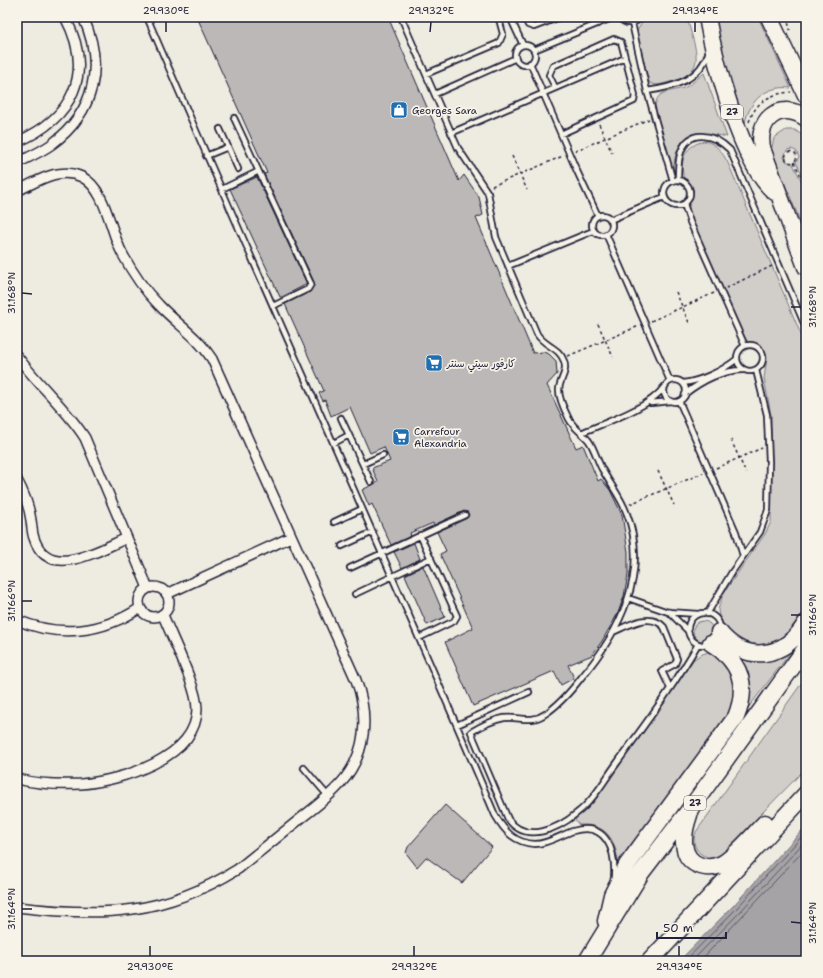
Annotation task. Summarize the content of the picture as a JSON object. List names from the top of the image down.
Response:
{
  "streets": {
    "highway": ["27"]
  },
  "places": {
    "shop": ["Georges Sara"],
    "supermarket": ["كارفور سيتي سنتر", "Carrefour Alexandria"]
  },
  "scale_bar": "50 m",
  "coordinates": [
    "29.930°E",
    "29.932°E",
    "29.934°E",
    "31.168°N",
    "31.166°N",
    "31.164°N"
  ]
}
